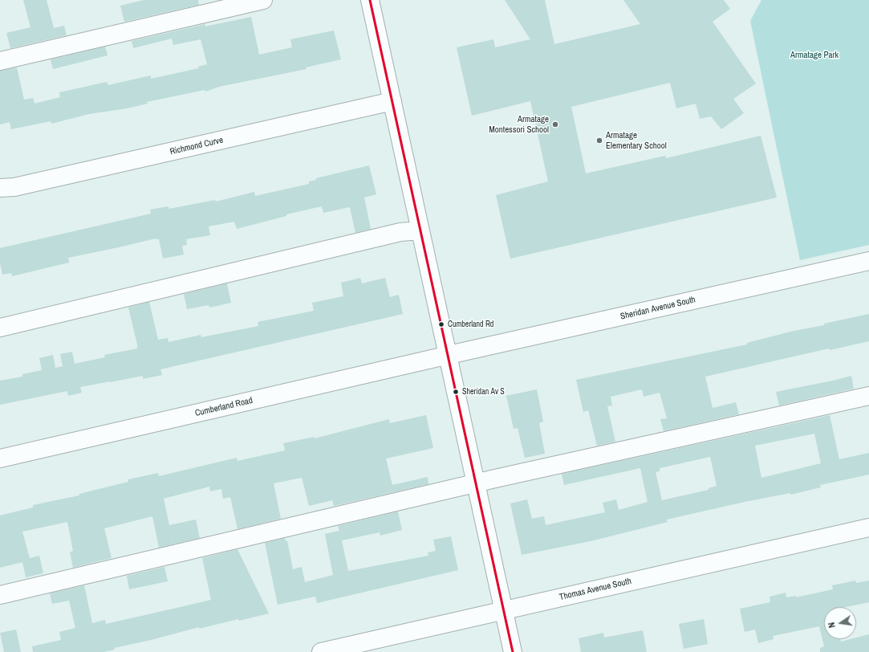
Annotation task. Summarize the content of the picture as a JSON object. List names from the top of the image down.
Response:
{
  "streets": {
    "street": [
      "Richmond Curve",
      "Sheridan Avenue South",
      "Cumberland Road",
      "Thomas Avenue South"
    ]
  },
  "crossings": [
    ["Sheridan Avenue South", "Cumberland Road"]
  ],
  "parks": ["Armatage Park"],
  "places": [
    "Armatage Montessori School",
    "Armatage Elementary School",
    "Cumberland Rd",
    "Sheridan Av S"
  ],
  "north": "left"
}
